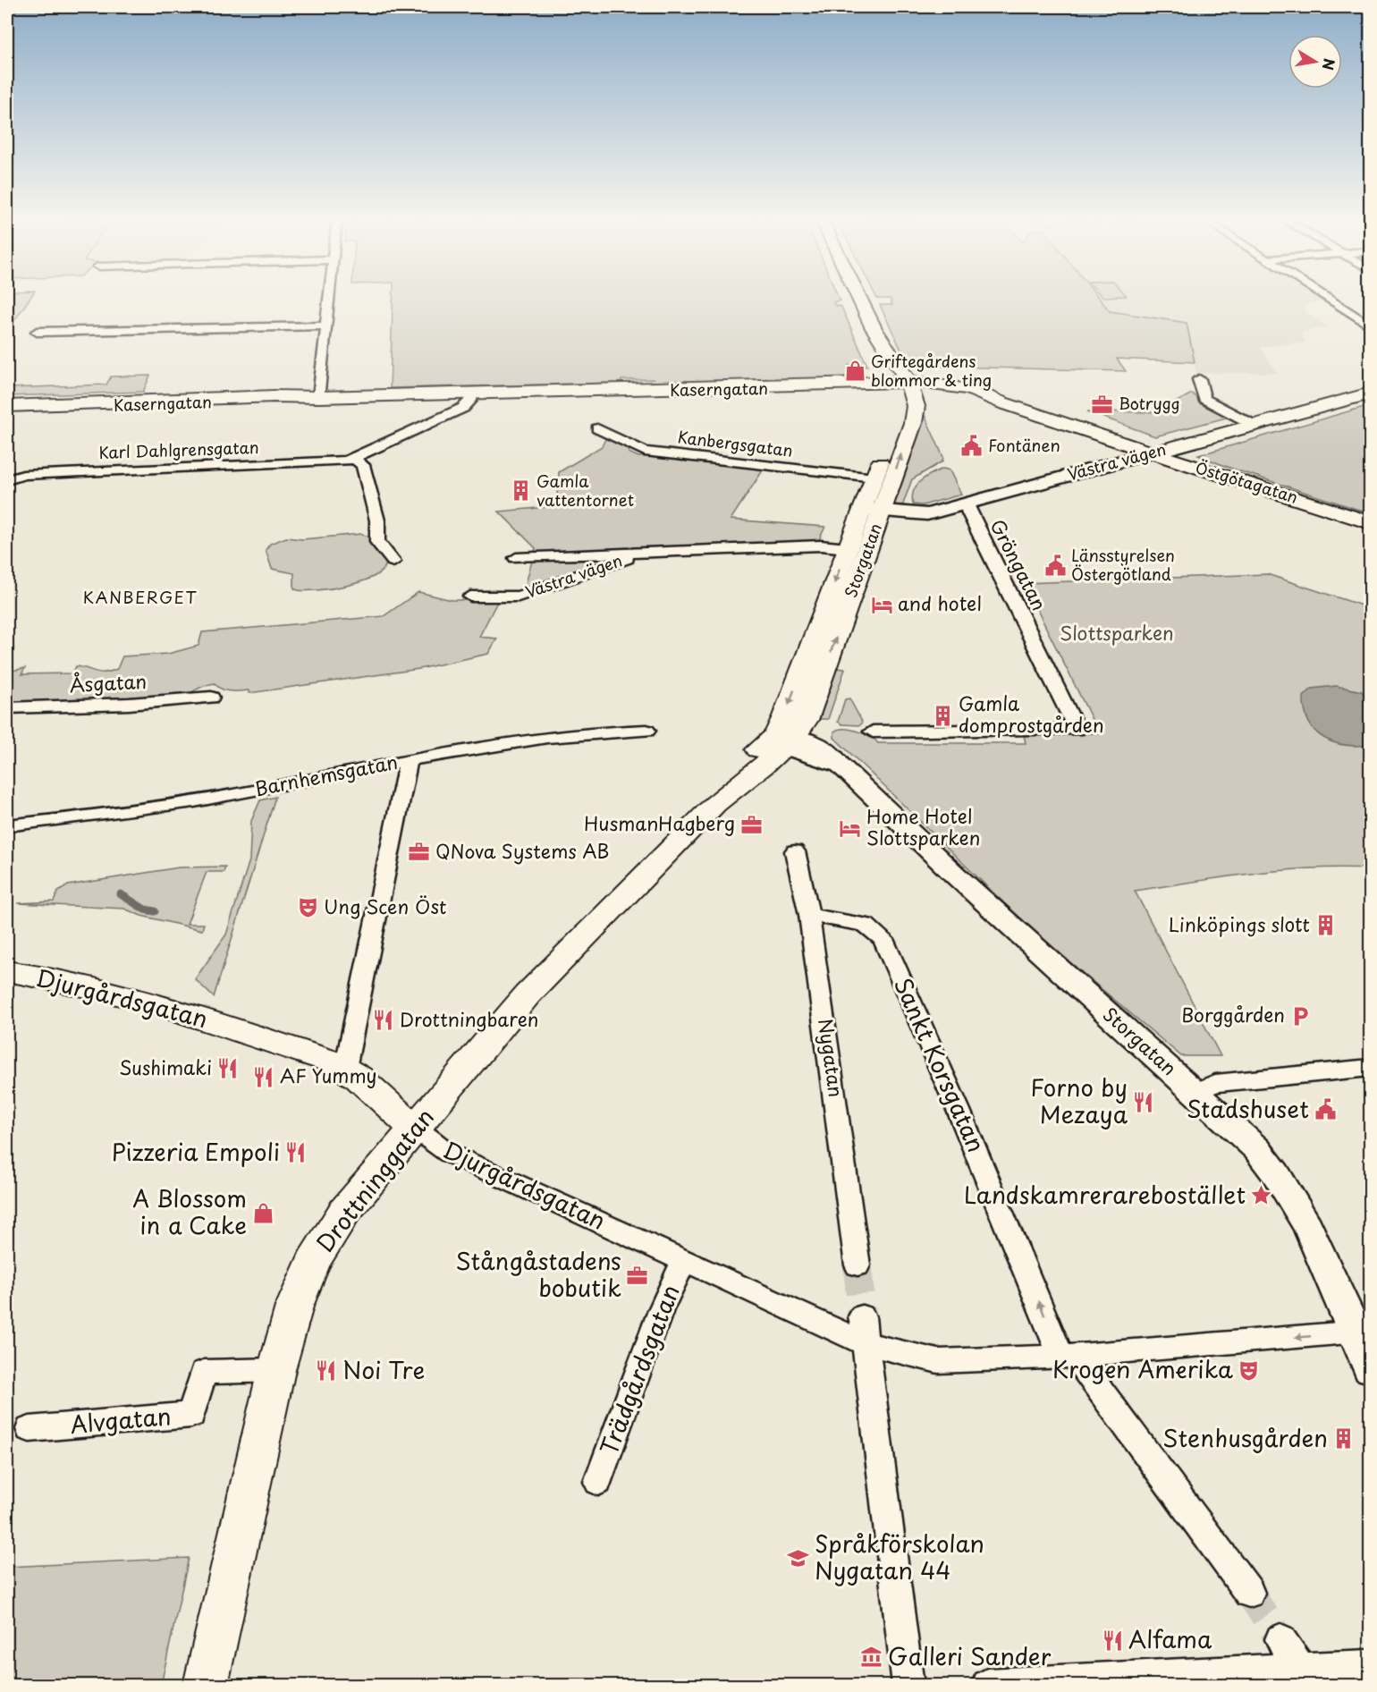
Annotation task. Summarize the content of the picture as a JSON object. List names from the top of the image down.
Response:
{
  "streets": {
    "main road": [
      "Kaserngatan",
      "Västra vägen",
      "Östgötagatan",
      "Storgatan",
      "Djurgårdsgatan",
      "Drottninggatan"
    ],
    "street": [
      "Kanbergsgatan",
      "Karl Dahlgrensgatan",
      "Gröngatan",
      "Åsgatan",
      "Barnhemsgatan",
      "Nygatan",
      "Sankt Korsgatan",
      "Trädgårdsgatan",
      "Alvgatan"
    ]
  },
  "crossings": [
    ["Kaserngatan", "Karl Dahlgrensgatan"],
    ["Kaserngatan", "Östgötagatan"],
    ["Kaserngatan", "Storgatan"],
    ["Kanbergsgatan", "Storgatan"],
    ["Västra vägen", "Östgötagatan"],
    ["Västra vägen", "Storgatan"],
    ["Västra vägen", "Gröngatan"],
    ["Östgötagatan", "Storgatan"],
    ["Storgatan", "Djurgårdsgatan"],
    ["Storgatan", "Drottninggatan"],
    ["Djurgårdsgatan", "Sankt Korsgatan"],
    ["Djurgårdsgatan", "Drottninggatan"],
    ["Djurgårdsgatan", "Trädgårdsgatan"],
    ["Nygatan", "Sankt Korsgatan"],
    ["Drottninggatan", "Alvgatan"]
  ],
  "one_way": ["Sankt Korsgatan"],
  "districts": ["KANBERGET"],
  "parks": ["Slottsparken"],
  "places": {
    "shop": ["Griftegårdens blommor & ting", "A Blossom in a Cake"],
    "office": [
      "Botrygg",
      "HusmanHagberg",
      "QNova Systems AB",
      "Stångåstadens bobutik"
    ],
    "public building": ["Fontänen", "Länsstyrelsen Östergötland", "Stadshuset"],
    "building": [
      "Gamla vattentornet",
      "Gamla domprostgården",
      "Linköpings slott",
      "Stenhusgården"
    ],
    "hotel": ["and hotel", "Home Hotel Slottsparken"],
    "theatre": ["Ung Scen Öst", "Krogen Amerika"],
    "parking": ["Borggården"],
    "restaurant": [
      "Drottningbaren",
      "Sushimaki",
      "AF Yummy",
      "Forno by Mezaya",
      "Pizzeria Empoli",
      "Noi Tre",
      "Alfama"
    ],
    "place": ["Landskamrerarebostället"],
    "school or university": ["Språkförskolan Nygatan 44"],
    "museum": ["Galleri Sander"]
  },
  "north": "right"
}
